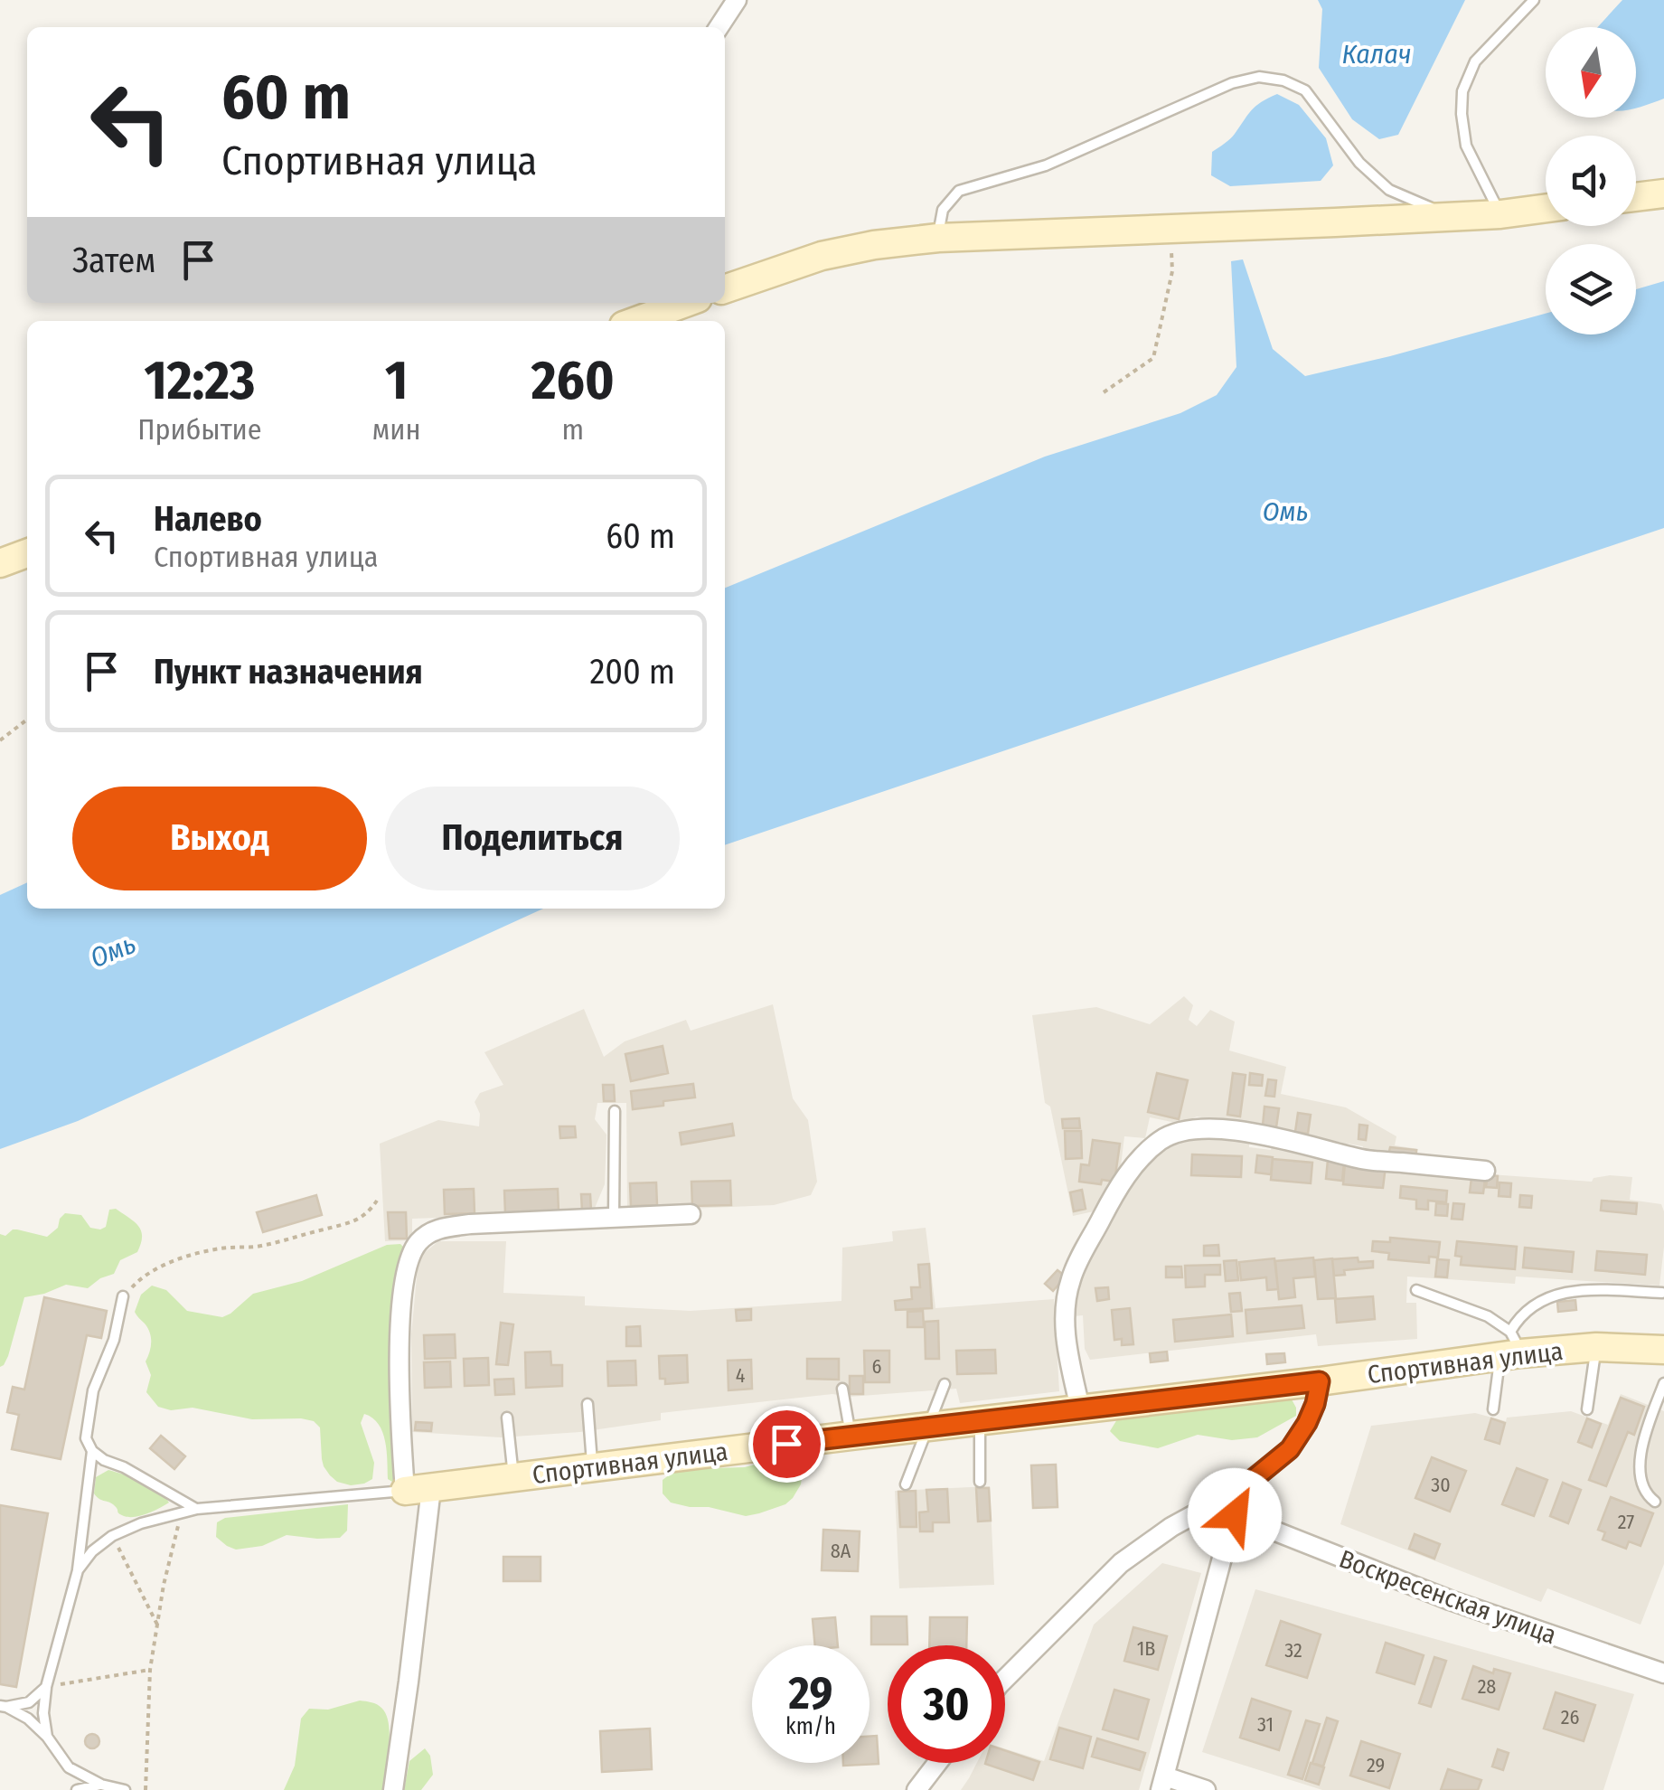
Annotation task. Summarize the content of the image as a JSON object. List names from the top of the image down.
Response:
{
  "streets": {
    "street": ["Спортивная улица", "Воскресенская улица"]
  },
  "water": ["Калач", "Омь"],
  "house_numbers": [
    "6",
    "4",
    "30",
    "27",
    "8А",
    "1В",
    "32",
    "28",
    "26",
    "31",
    "29"
  ],
  "north": "bottom",
  "page": {
    "turn": ["60 m", "Спортивная улица"],
    "then": "Затем",
    "eta": [
      "12:23",
      "Прибытие",
      "1",
      "мин",
      "260",
      "m"
    ],
    "list": [
      {
        "name": "Налево",
        "note": "Спортивная улица",
        "value": "60 m"
      },
      {
        "name": "Пункт назначения",
        "value": "200 m"
      }
    ],
    "buttons": ["Выход", "Поделиться"],
    "speed": "29 km/h",
    "limit": "30"
  }
}
